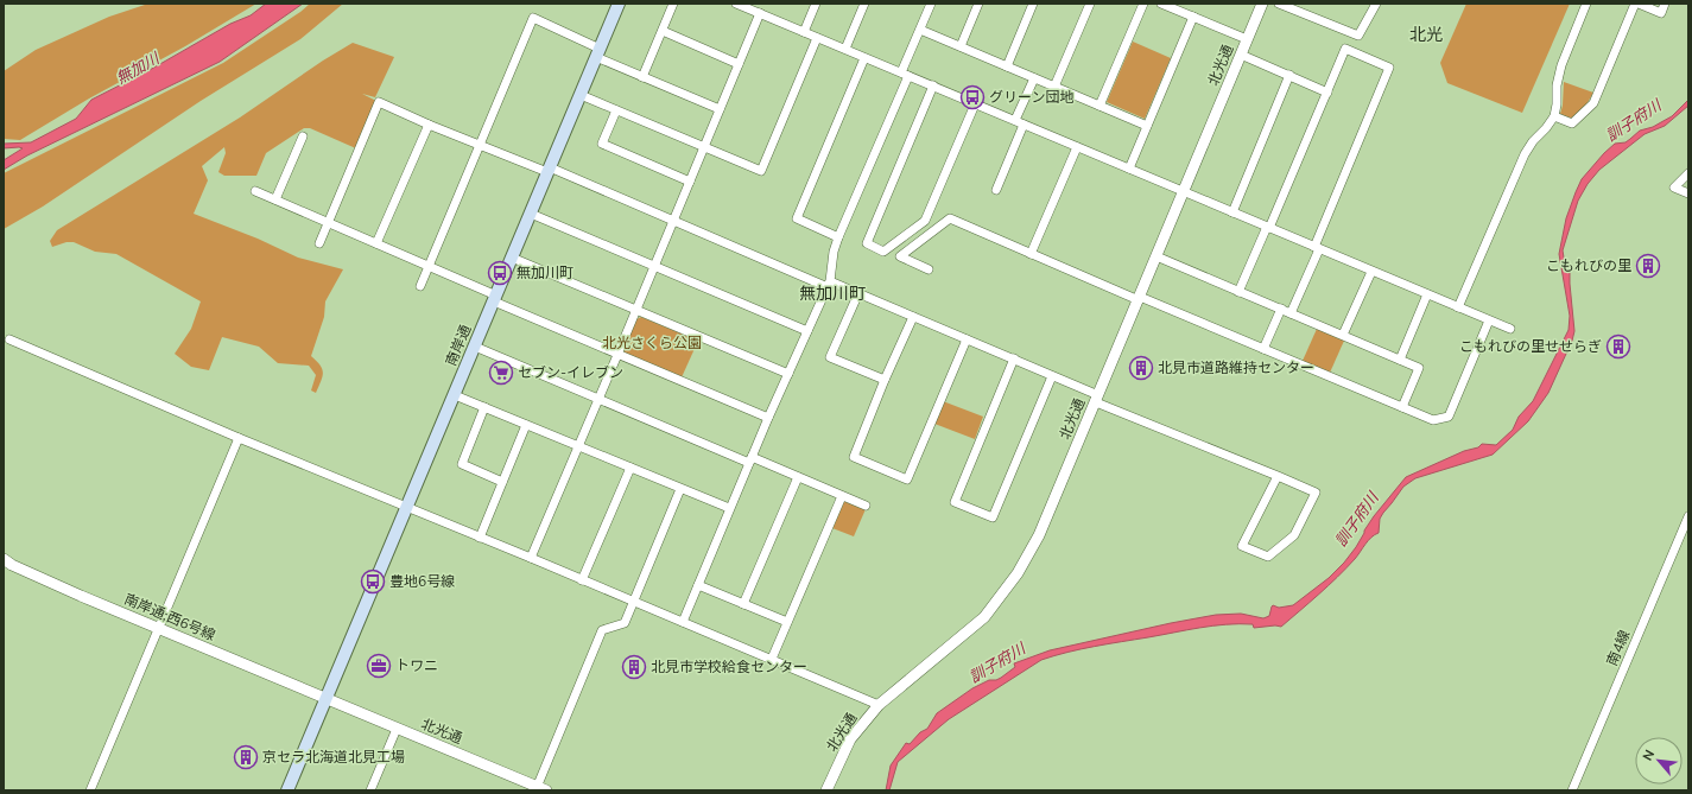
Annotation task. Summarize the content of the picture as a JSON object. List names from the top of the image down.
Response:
{
  "streets": {
    "main road": ["南岸通"],
    "street": ["北光通", "南岸通;西6号線", "南4線"]
  },
  "crossings": [
    ["北光通", "南岸通"],
    ["北光通", "南岸通;西6号線"],
    ["南岸通", "南岸通;西6号線"]
  ],
  "districts": ["北光", "無加川町"],
  "water": ["無加川", "訓子府川"],
  "parks": ["北光さくら公園"],
  "places": {
    "bus stop": ["グリーン団地", "無加川町", "豊地6号線"],
    "building": [
      "こもれびの里",
      "こもれびの里せせらぎ",
      "北見市道路維持センター",
      "北見市学校給食センター",
      "京セラ北海道北見工場"
    ],
    "supermarket": ["セブン-イレブン"],
    "office": ["トワニ"]
  },
  "north": "top left"
}
